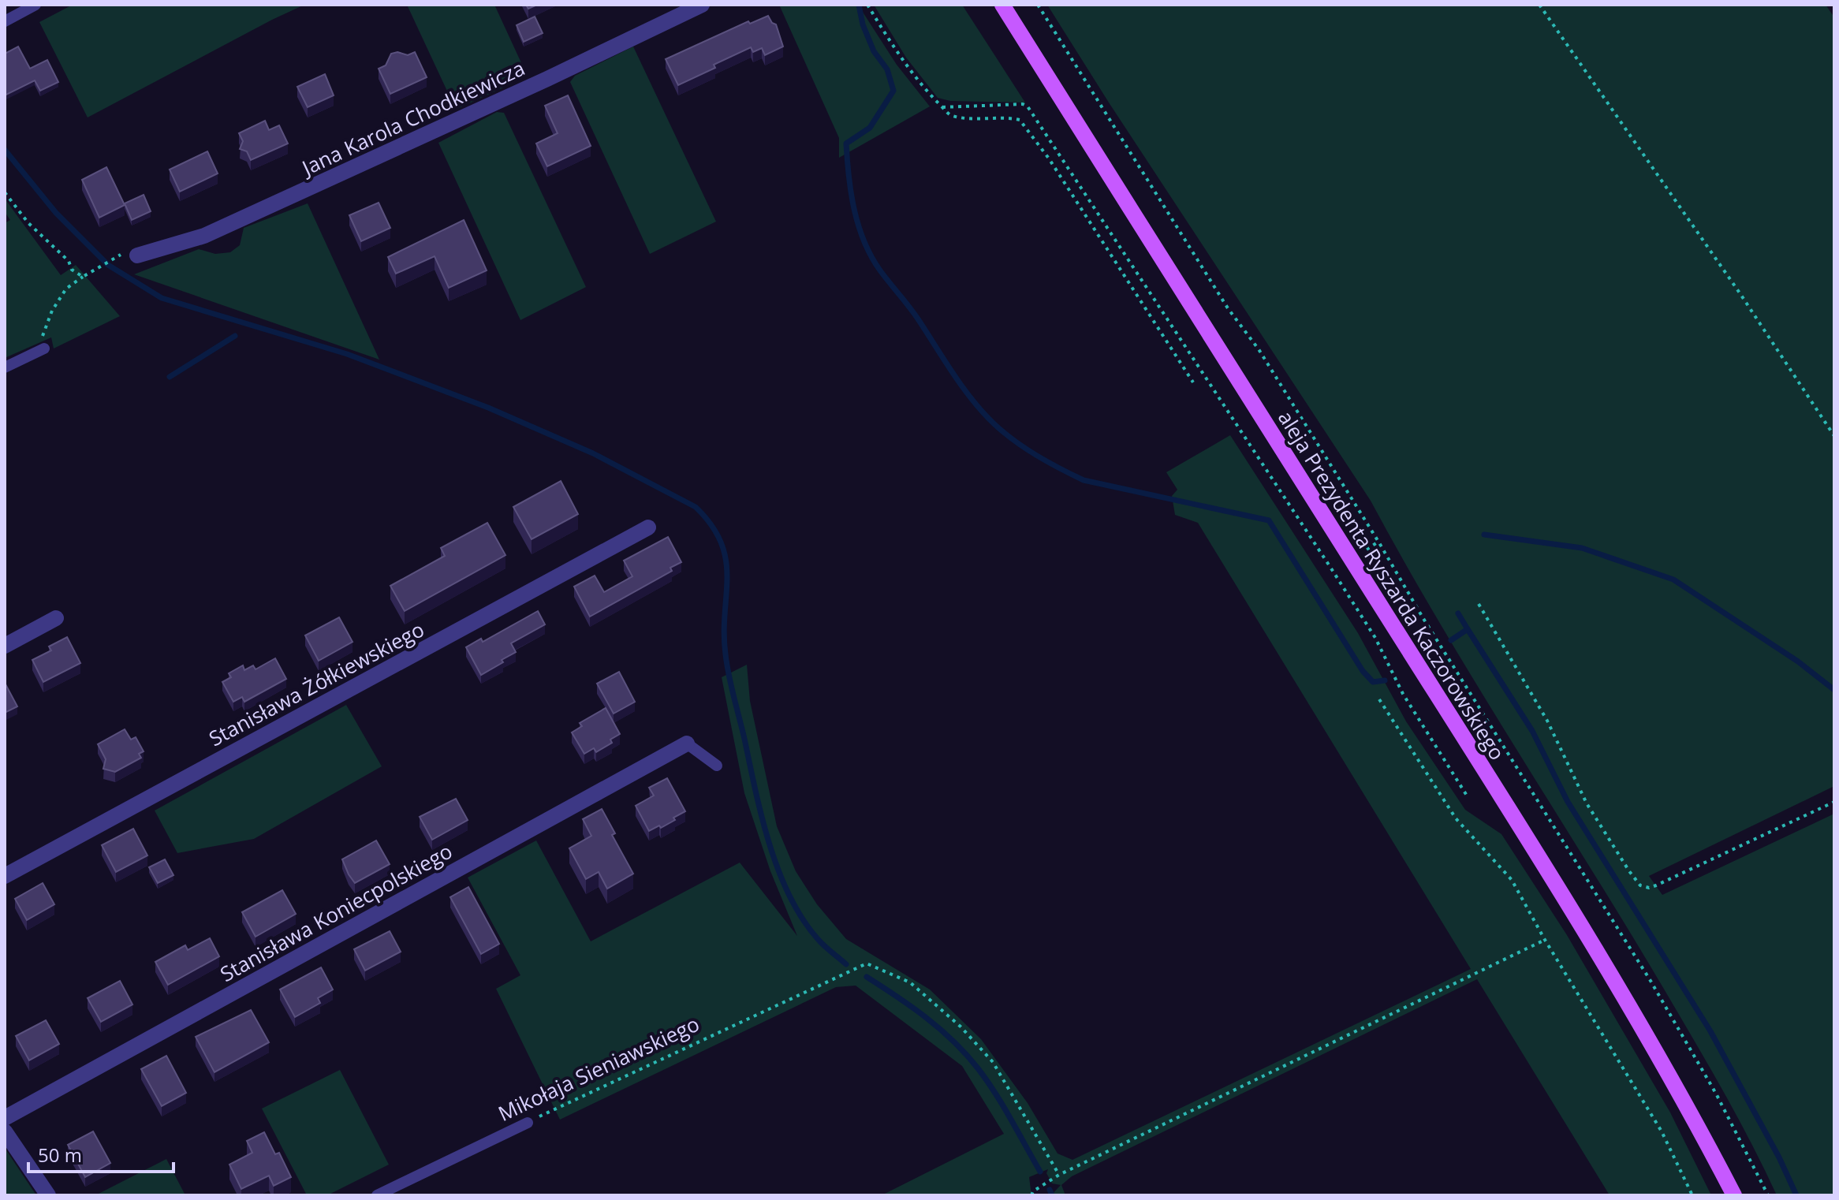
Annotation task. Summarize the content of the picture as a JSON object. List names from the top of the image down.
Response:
{
  "streets": {
    "main road": ["aleja Prezydenta Ryszarda Kaczorowskiego"],
    "street": ["Jana Karola Chodkiewicza", "Stanisława Żółkiewskiego", "Stanisława Koniecpolskiego"],
    "lane": ["Mikołaja Sieniawskiego"]
  },
  "scale_bar": "50 m"
}
